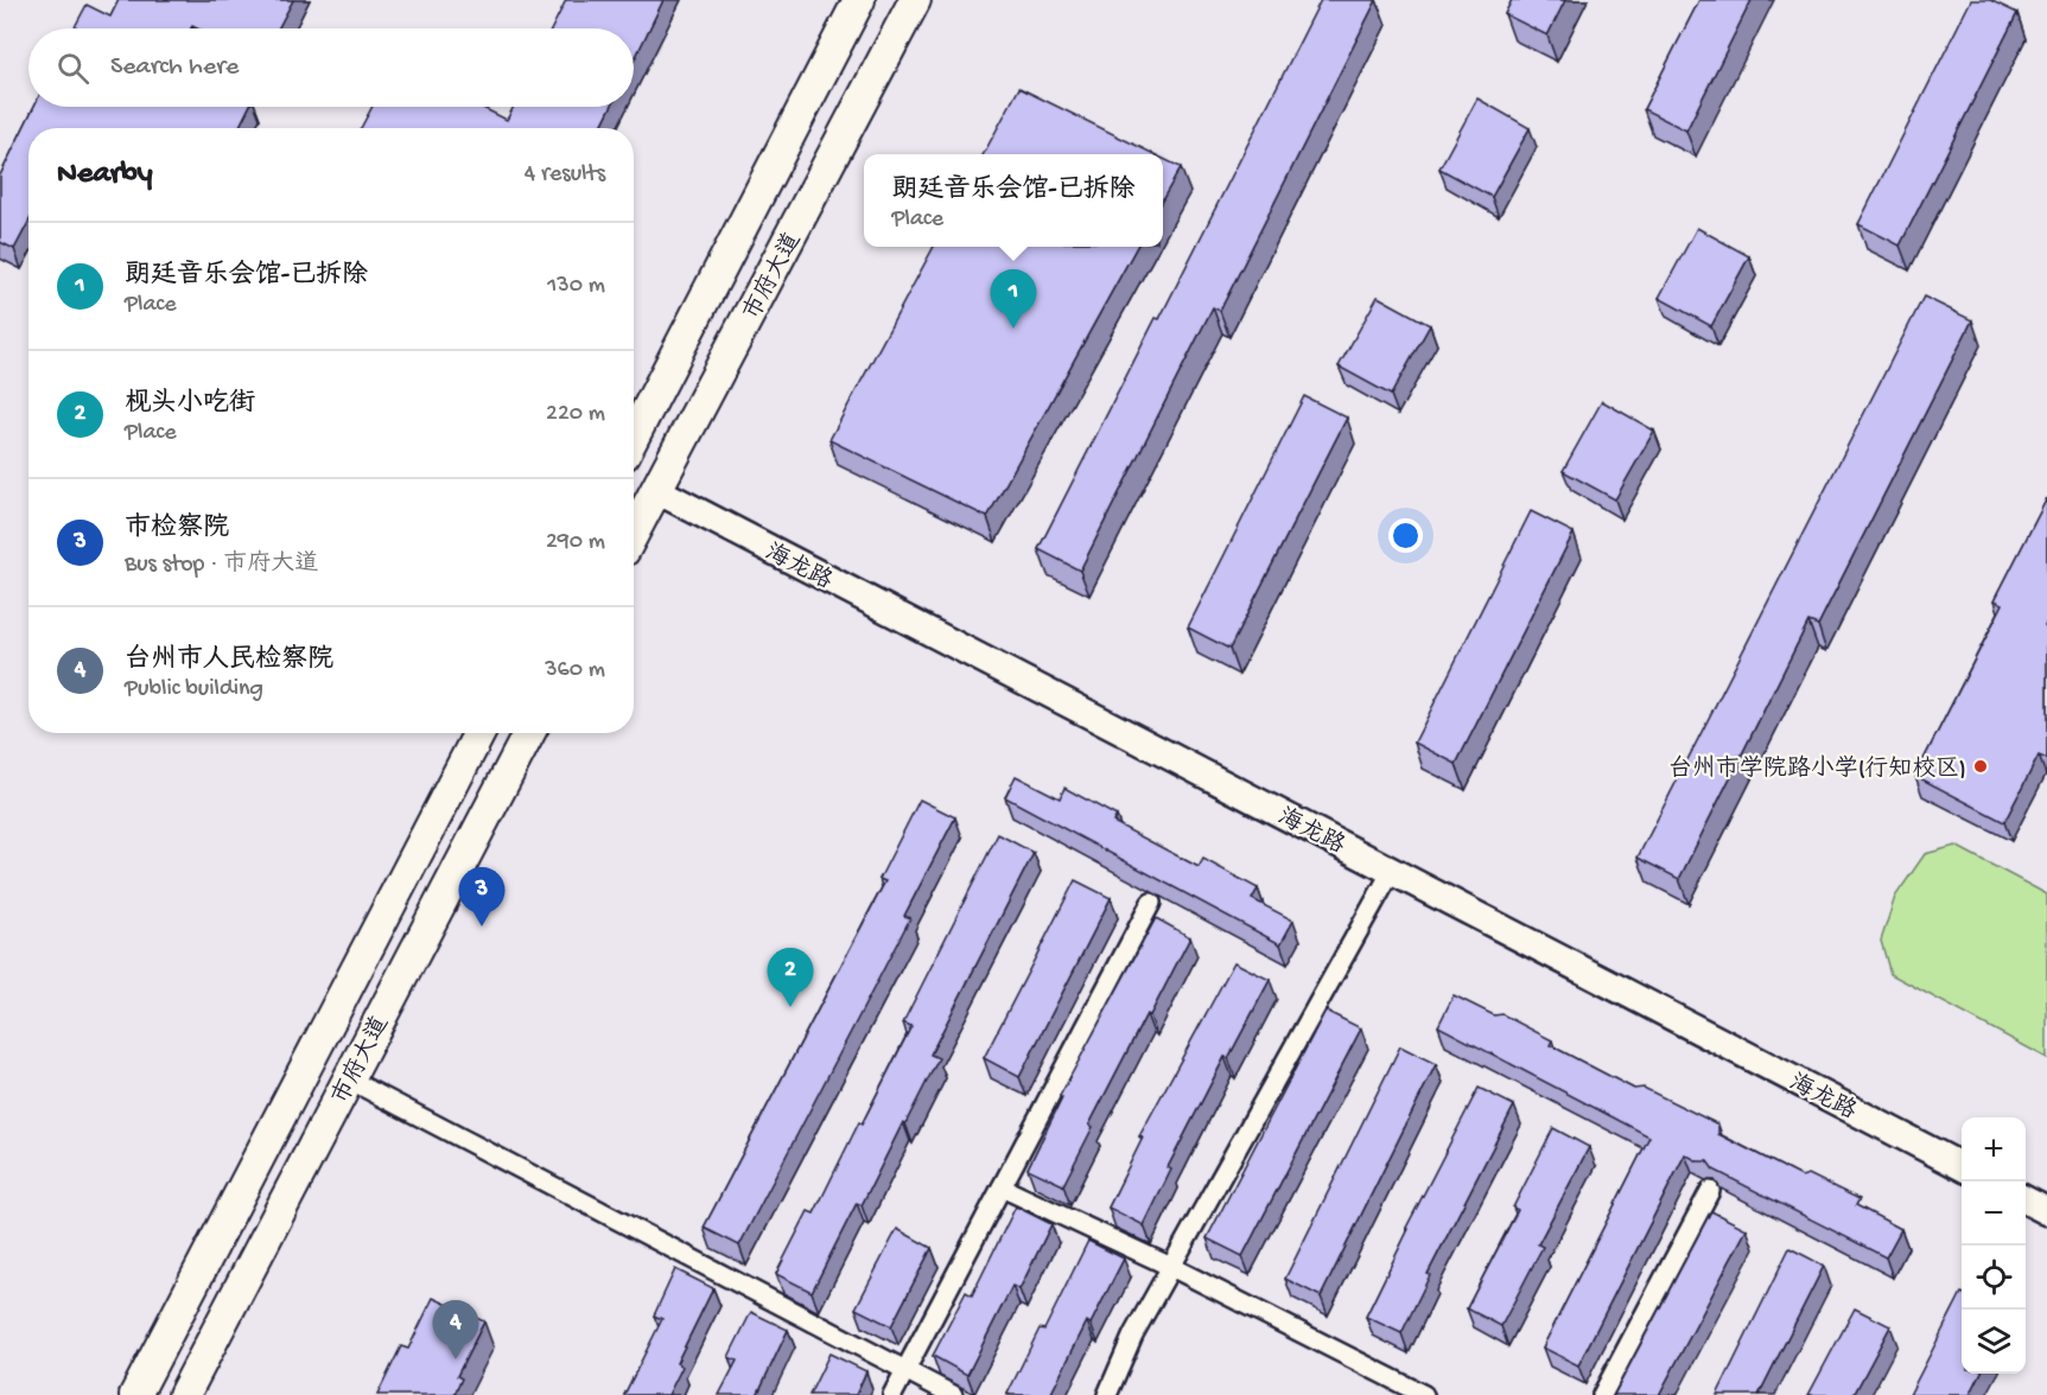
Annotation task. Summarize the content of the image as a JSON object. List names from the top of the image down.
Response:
{
  "streets": {
    "main road": ["市府大道"],
    "street": ["海龙路"]
  },
  "crossings": [
    ["市府大道", "海龙路"]
  ],
  "places": ["台州市学院路小学(行知校区)"],
  "page": {
    "search": "Search here",
    "heading": ["Nearby", "4 results"],
    "popup": ["朗廷音乐会馆-已拆除", "Place"],
    "list": [
      {
        "mark": "1",
        "name": "朗廷音乐会馆-已拆除",
        "note": "Place",
        "value": "130 m"
      },
      {
        "mark": "2",
        "name": "枧头小吃街",
        "note": "Place",
        "value": "220 m"
      },
      {
        "mark": "3",
        "name": "市检察院",
        "note": "Bus stop · 市府大道",
        "value": "290 m"
      },
      {
        "mark": "4",
        "name": "台州市人民检察院",
        "note": "Public building",
        "value": "360 m"
      }
    ],
    "pins": [
      "1",
      "3",
      "2",
      "4"
    ],
    "map_buttons": ["+", "−"]
  }
}
